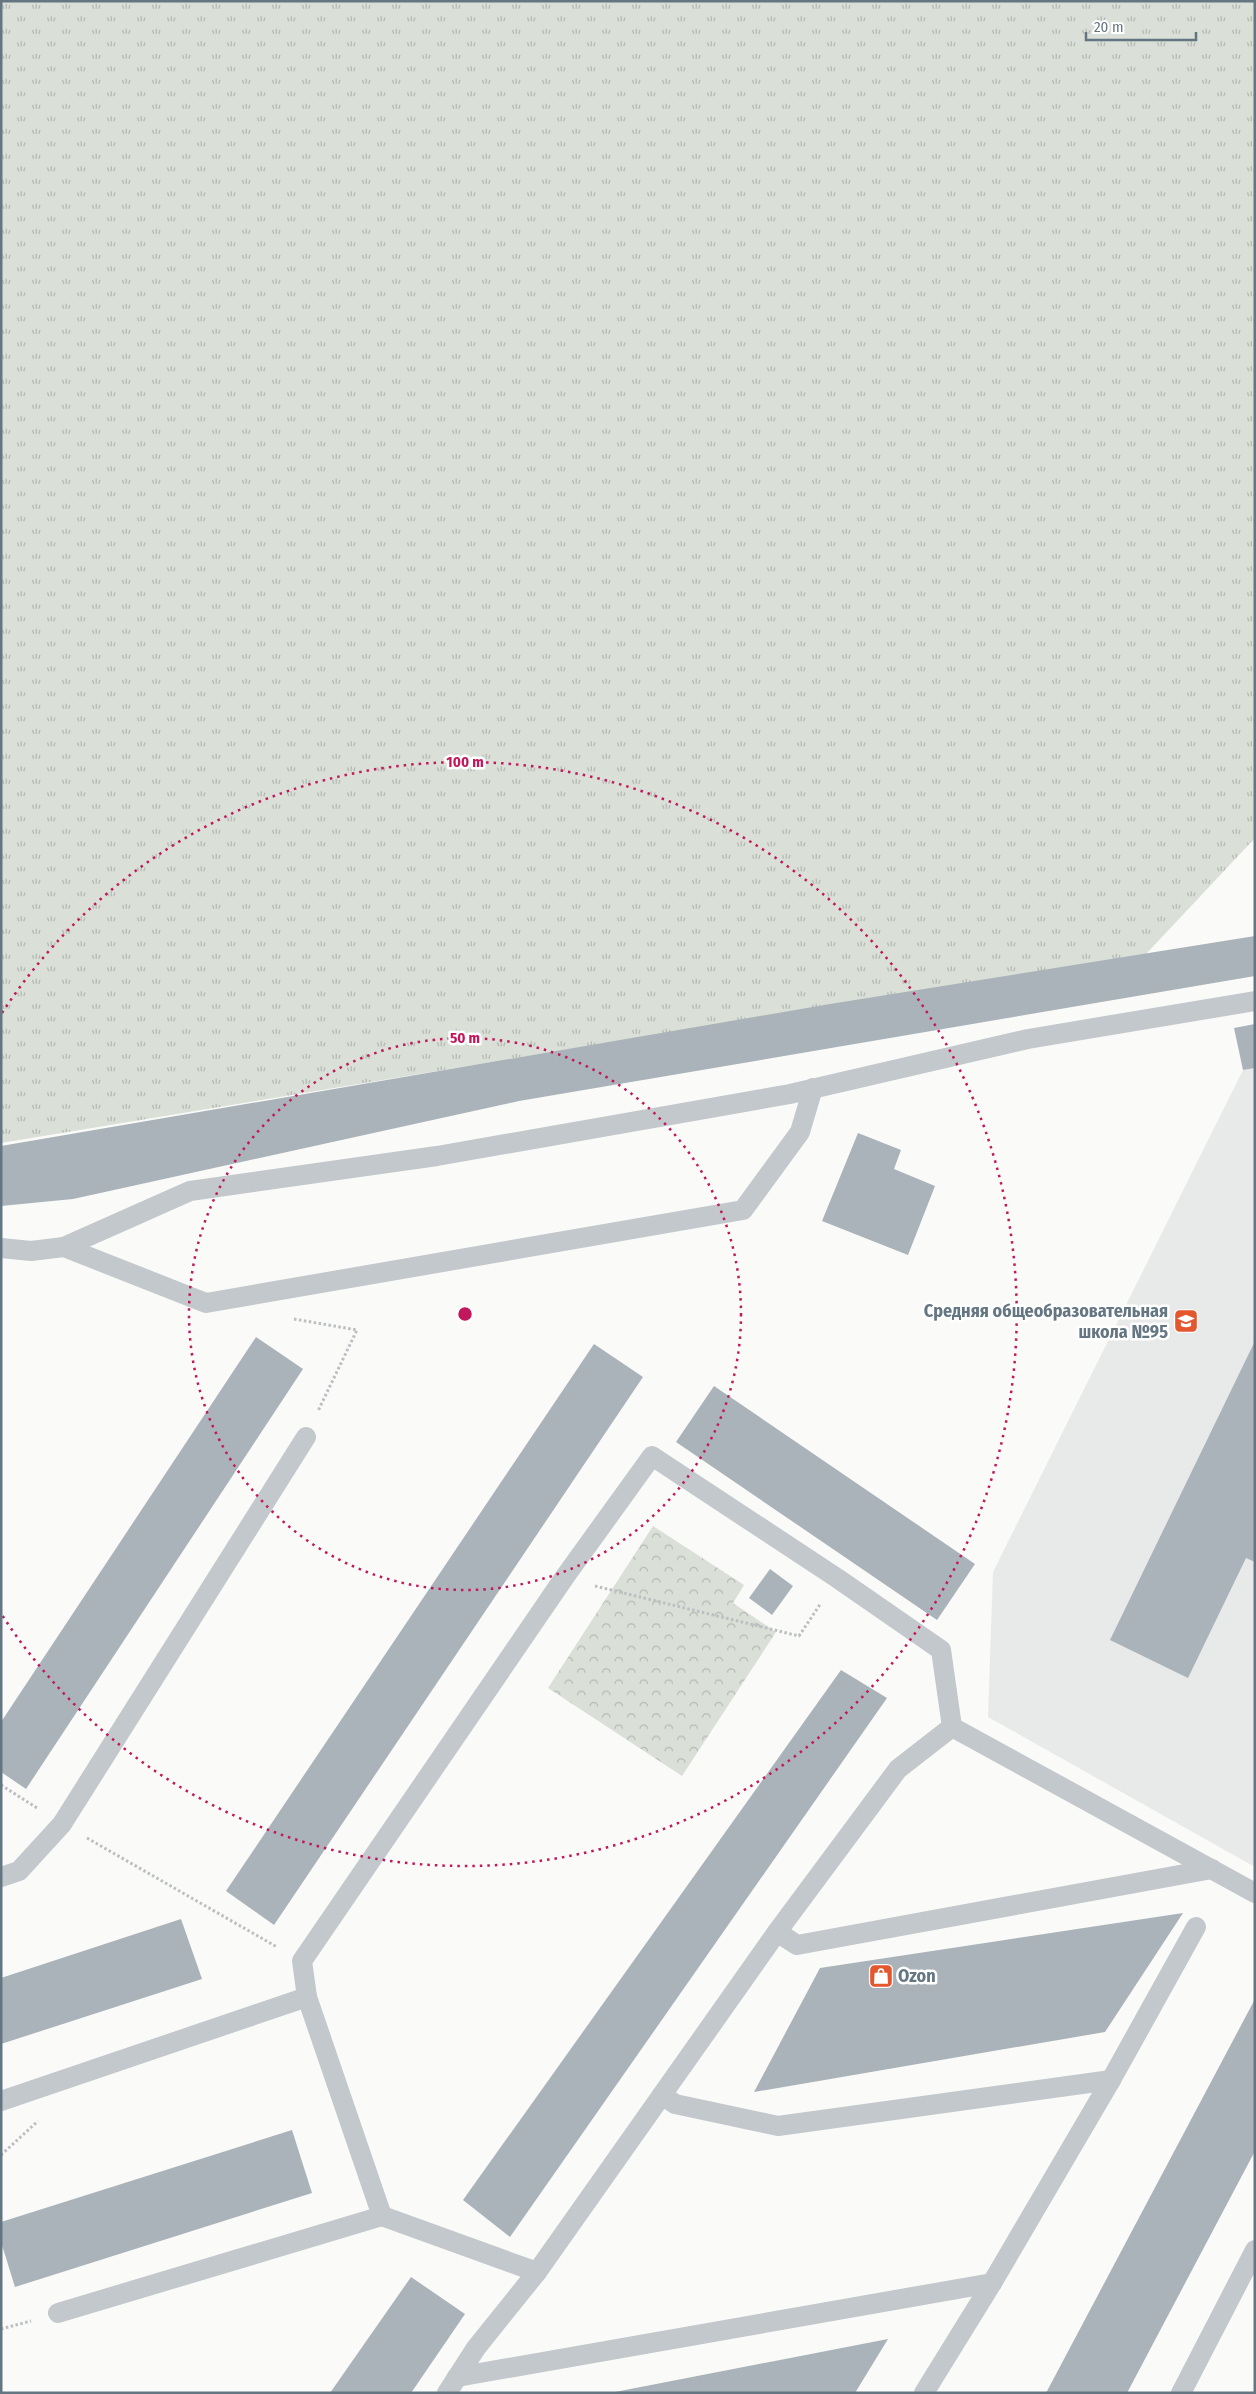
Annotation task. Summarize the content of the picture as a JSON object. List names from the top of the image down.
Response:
{
  "places": {
    "school or university": ["Средняя общеобразовательная школа №95"],
    "shop": ["Ozon"]
  },
  "scale_bar": "20 m",
  "rings": ["100 m", "50 m"]
}
